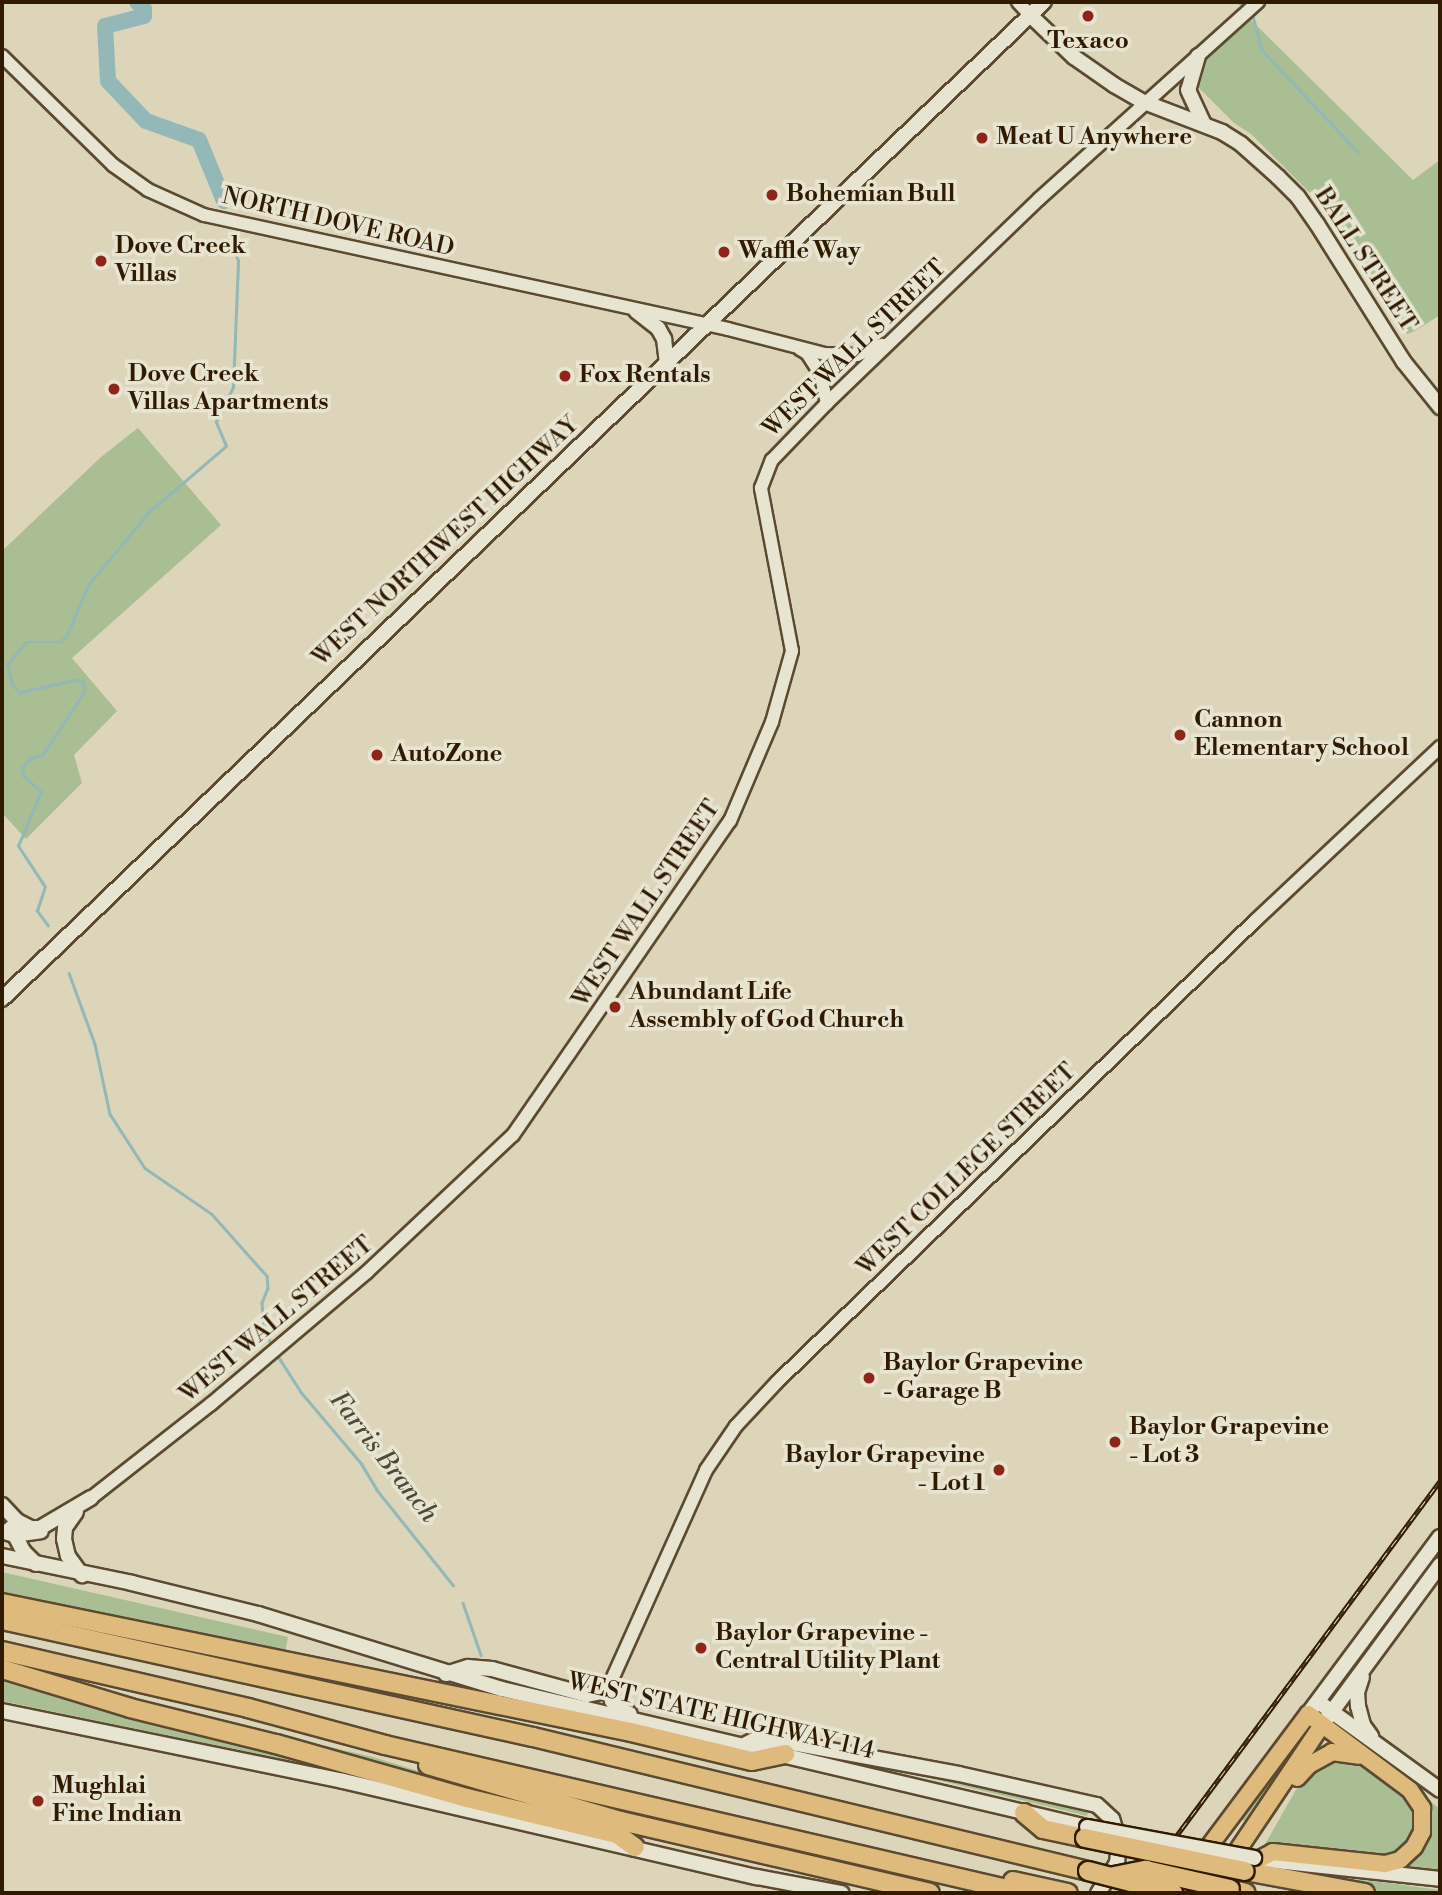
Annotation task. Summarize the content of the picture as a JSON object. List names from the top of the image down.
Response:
{
  "streets": {
    "main road": ["BALL STREET", "WEST NORTHWEST HIGHWAY", "WEST STATE HIGHWAY 114"],
    "street": ["NORTH DOVE ROAD", "WEST WALL STREET", "WEST COLLEGE STREET"]
  },
  "crossings": [
    ["NORTH DOVE ROAD", "WEST WALL STREET"],
    ["NORTH DOVE ROAD", "WEST NORTHWEST HIGHWAY"],
    ["BALL STREET", "WEST WALL STREET"],
    ["BALL STREET", "WEST NORTHWEST HIGHWAY"]
  ],
  "water": ["Farris Branch"],
  "places": [
    "Texaco",
    "Meat U Anywhere",
    "Bohemian Bull",
    "Waffle Way",
    "Dove Creek Villas",
    "Fox Rentals",
    "Dove Creek Villas Apartments",
    "Cannon Elementary School",
    "AutoZone",
    "Abundant Life Assembly of God Church",
    "Baylor Grapevine - Garage B",
    "Baylor Grapevine - Lot 3",
    "Baylor Grapevine - Lot 1",
    "Baylor Grapevine - Central Utility Plant",
    "Mughlai Fine Indian"
  ]
}
